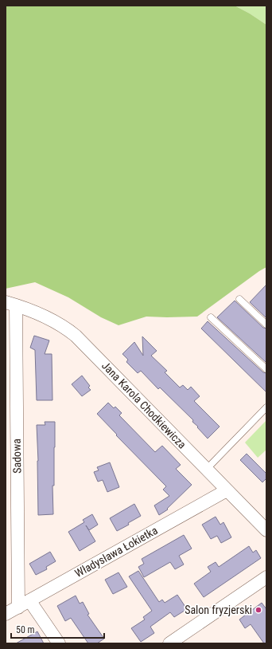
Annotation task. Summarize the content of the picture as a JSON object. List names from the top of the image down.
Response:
{
  "streets": {
    "street": ["Jana Karola Chodkiewicza", "Sadowa", "Władysława Łokietka"]
  },
  "crossings": [
    ["Jana Karola Chodkiewicza", "Sadowa"],
    ["Jana Karola Chodkiewicza", "Władysława Łokietka"],
    ["Sadowa", "Władysława Łokietka"]
  ],
  "places": ["Salon fryzjerski"],
  "scale_bar": "50 m"
}
